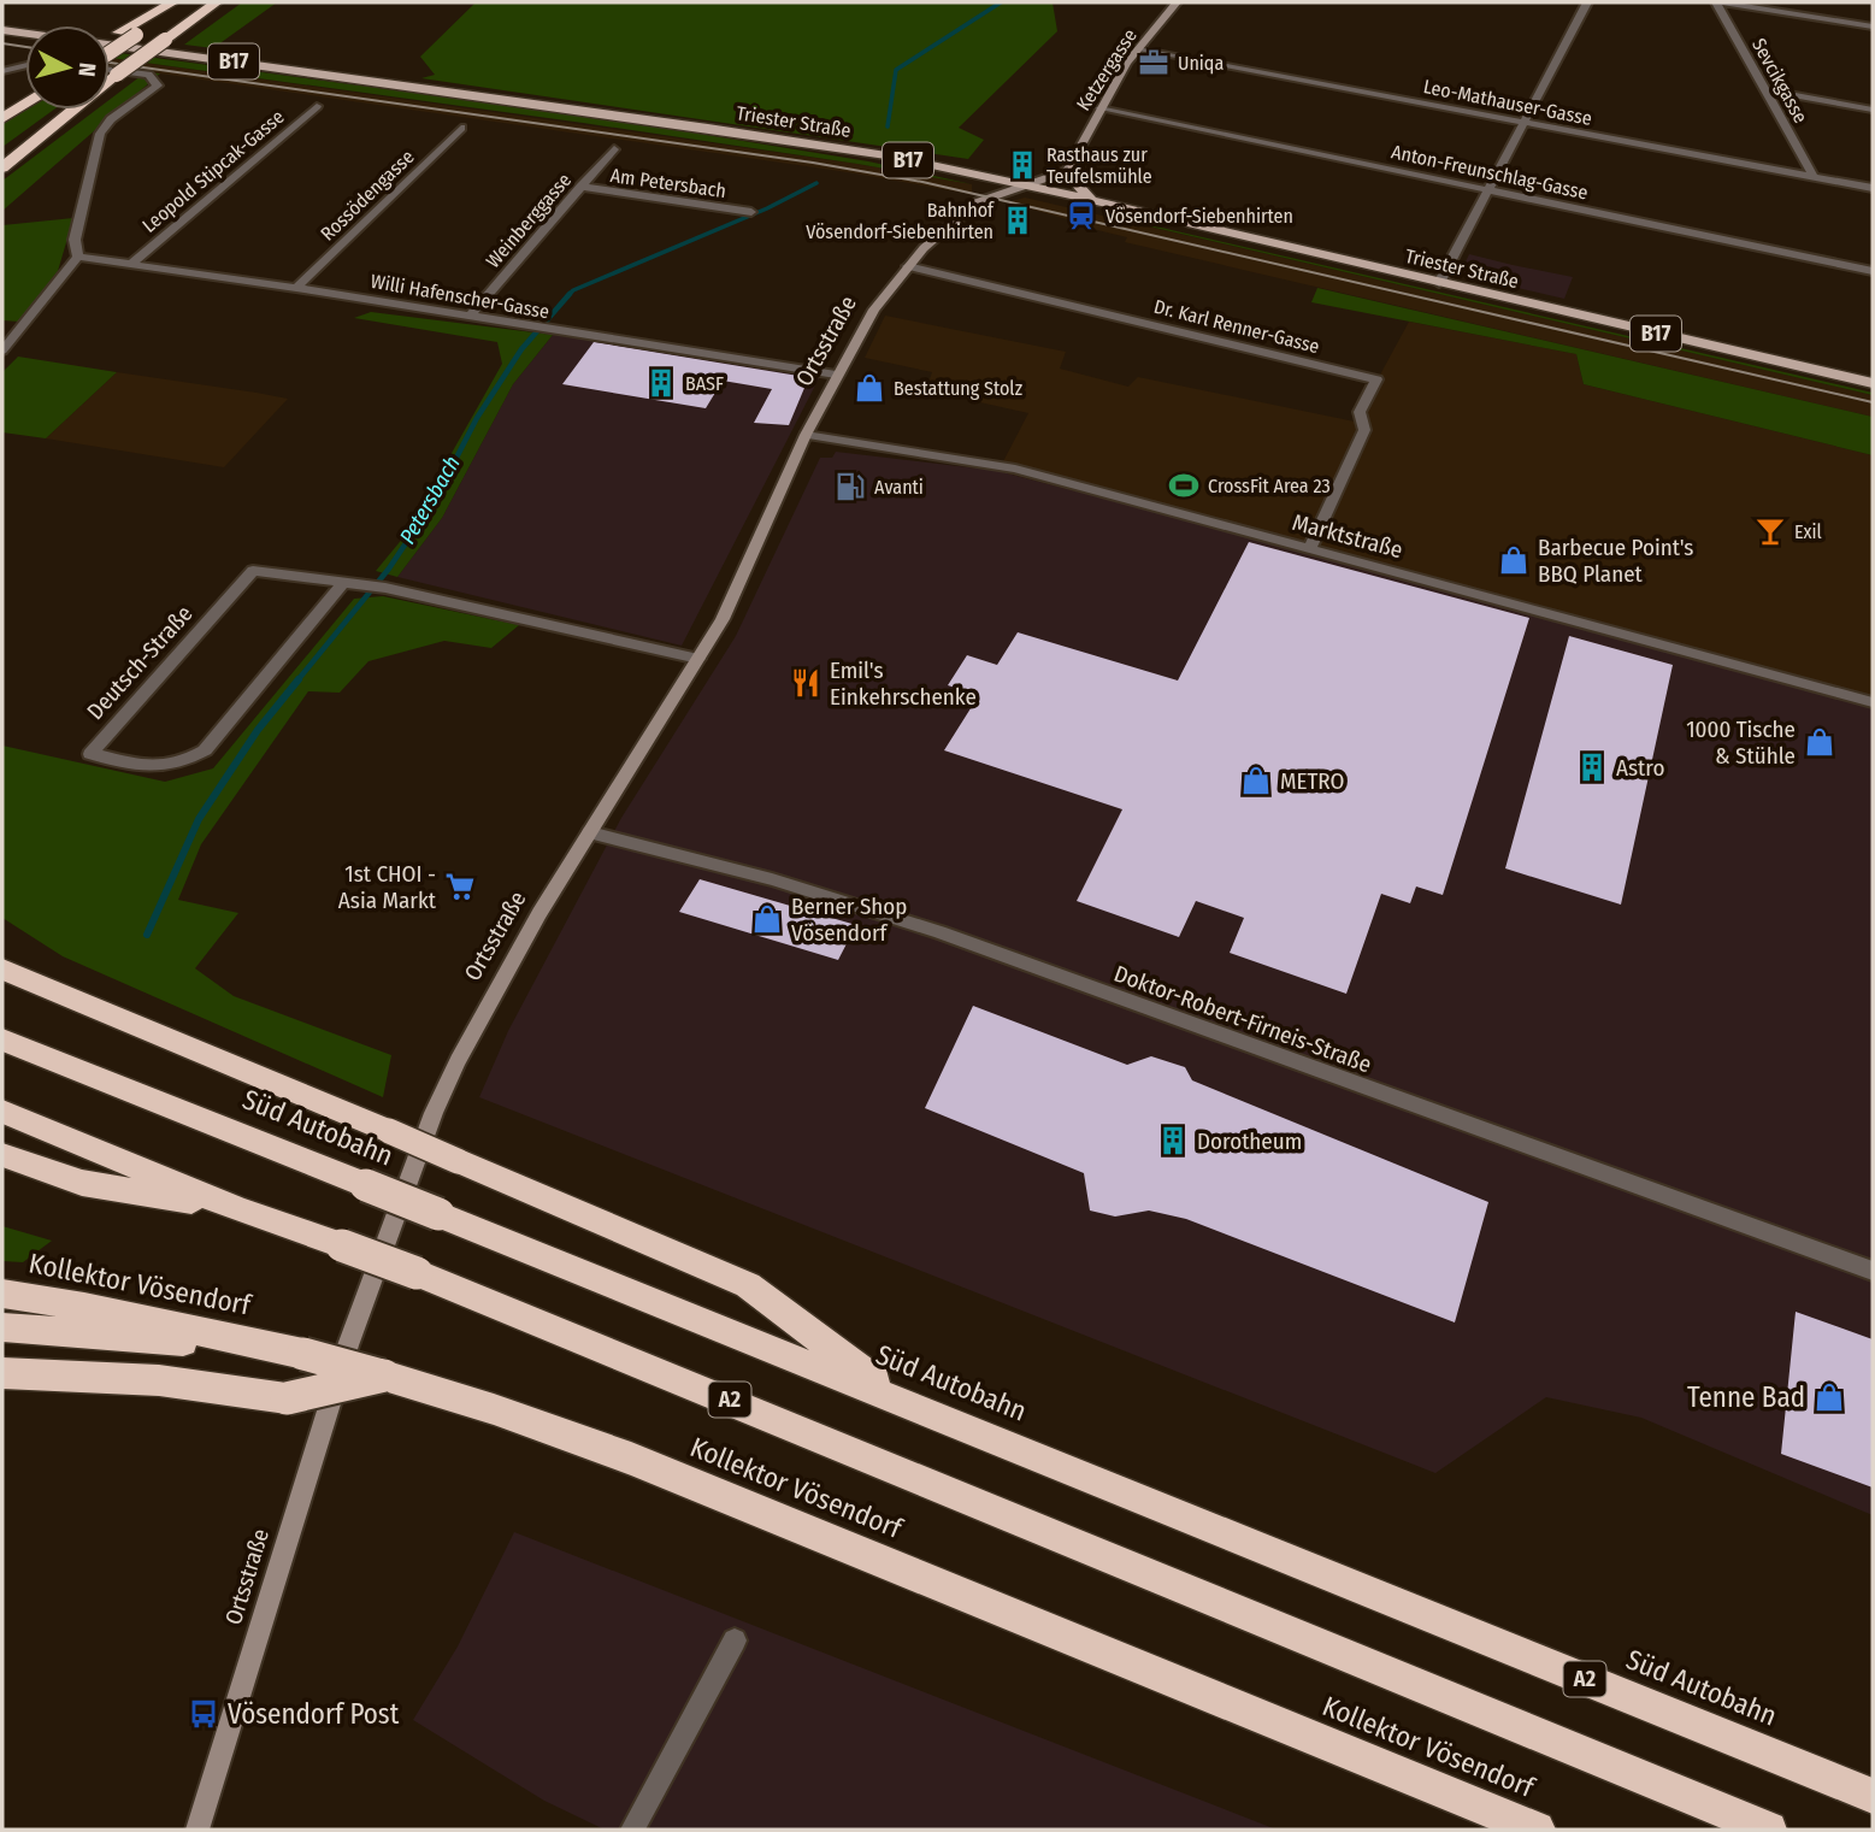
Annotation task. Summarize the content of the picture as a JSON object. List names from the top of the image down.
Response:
{
  "streets": {
    "highway": ["Süd Autobahn", "Kollektor Vösendorf", "A2"],
    "main road": [
      "B17",
      "Ketzergasse",
      "Triester Straße",
      "Ortsstraße"
    ],
    "street": [
      "Sevcikgasse",
      "Leo-Mathauser-Gasse",
      "Leopold Stipcak-Gasse",
      "Anton-Freunschlag-Gasse",
      "Am Petersbach",
      "Rossödengasse",
      "Weinberggasse",
      "Willi Hafenscher-Gasse",
      "Dr. Karl Renner-Gasse",
      "Marktstraße",
      "Deutsch-Straße",
      "Doktor-Robert-Firneis-Straße"
    ]
  },
  "crossings": [
    ["Ketzergasse", "Leo-Mathauser-Gasse"],
    ["Ketzergasse", "Anton-Freunschlag-Gasse"],
    ["Sevcikgasse", "Leo-Mathauser-Gasse"],
    ["Triester Straße", "Ortsstraße"],
    ["Leopold Stipcak-Gasse", "Willi Hafenscher-Gasse"],
    ["Am Petersbach", "Weinberggasse"],
    ["Rossödengasse", "Willi Hafenscher-Gasse"],
    ["Weinberggasse", "Willi Hafenscher-Gasse"],
    ["Willi Hafenscher-Gasse", "Ortsstraße"],
    ["Dr. Karl Renner-Gasse", "Ortsstraße"],
    ["Dr. Karl Renner-Gasse", "Marktstraße"],
    ["Ortsstraße", "Marktstraße"],
    ["Ortsstraße", "Deutsch-Straße"],
    ["Ortsstraße", "Doktor-Robert-Firneis-Straße"]
  ],
  "water": ["Petersbach"],
  "places": {
    "office": ["Uniqa"],
    "building": [
      "Rasthaus zur Teufelsmühle",
      "Bahnhof Vösendorf-Siebenhirten",
      "BASF",
      "Astro",
      "Dorotheum"
    ],
    "station": ["Vösendorf-Siebenhirten"],
    "shop": [
      "Bestattung Stolz",
      "Barbecue Point's BBQ Planet",
      "1000 Tische & Stühle",
      "METRO",
      "Berner Shop Vösendorf",
      "Tenne Bad"
    ],
    "sports": ["CrossFit Area 23"],
    "fuel station": ["Avanti"],
    "bar": ["Exil"],
    "restaurant": ["Emil's Einkehrschenke"],
    "supermarket": ["1st CHOI - Asia Markt"],
    "bus stop": ["Vösendorf Post"]
  },
  "north": "right"
}
